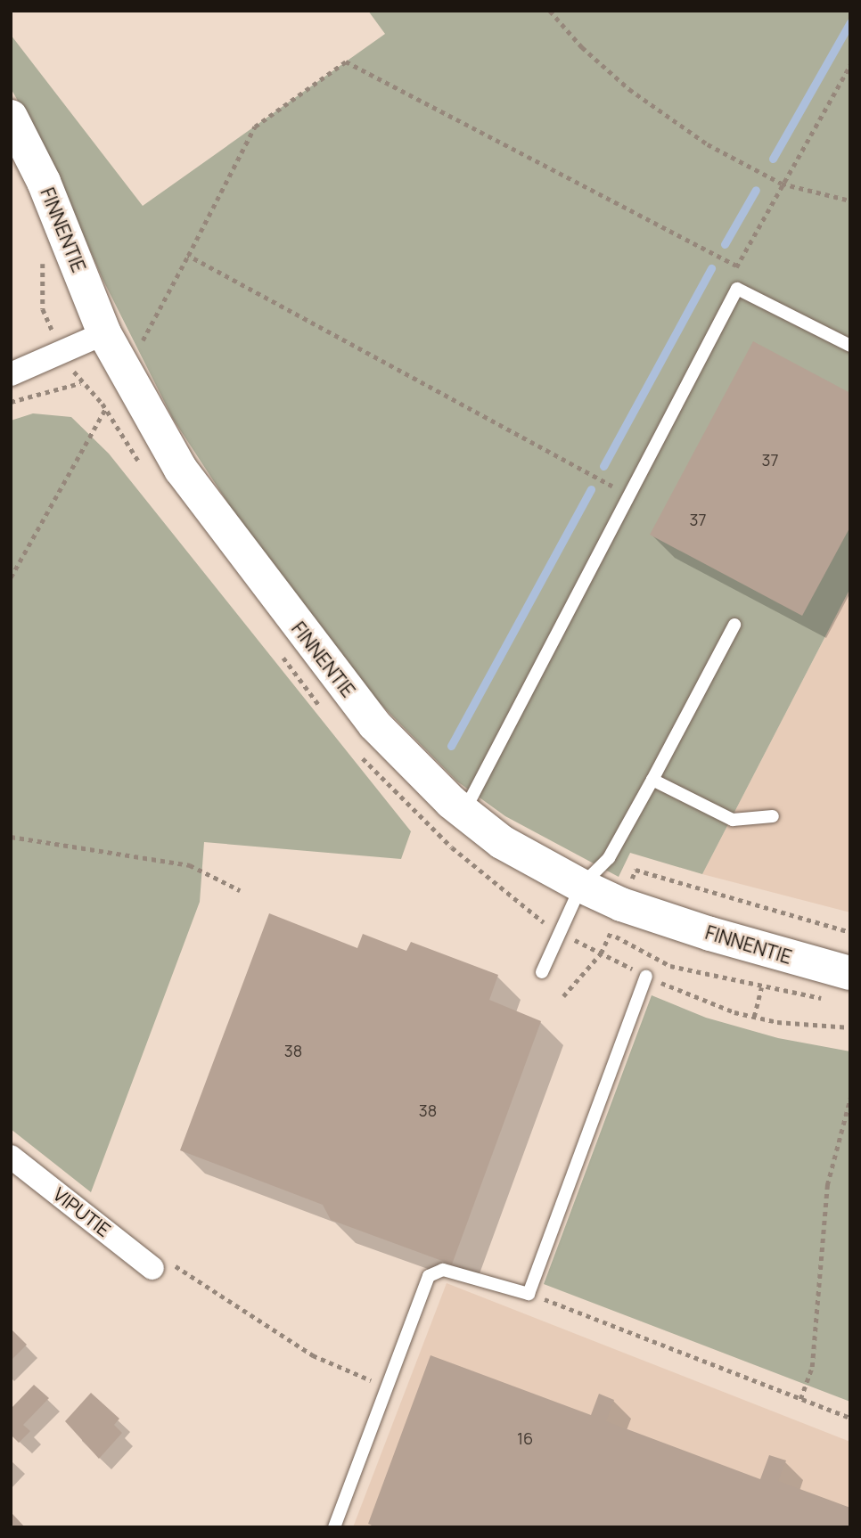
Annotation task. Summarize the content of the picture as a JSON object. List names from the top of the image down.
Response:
{
  "streets": {
    "street": ["FINNENTIE", "VIPUTIE"]
  },
  "house_numbers": [
    "37",
    "37",
    "38",
    "38",
    "16"
  ]
}
